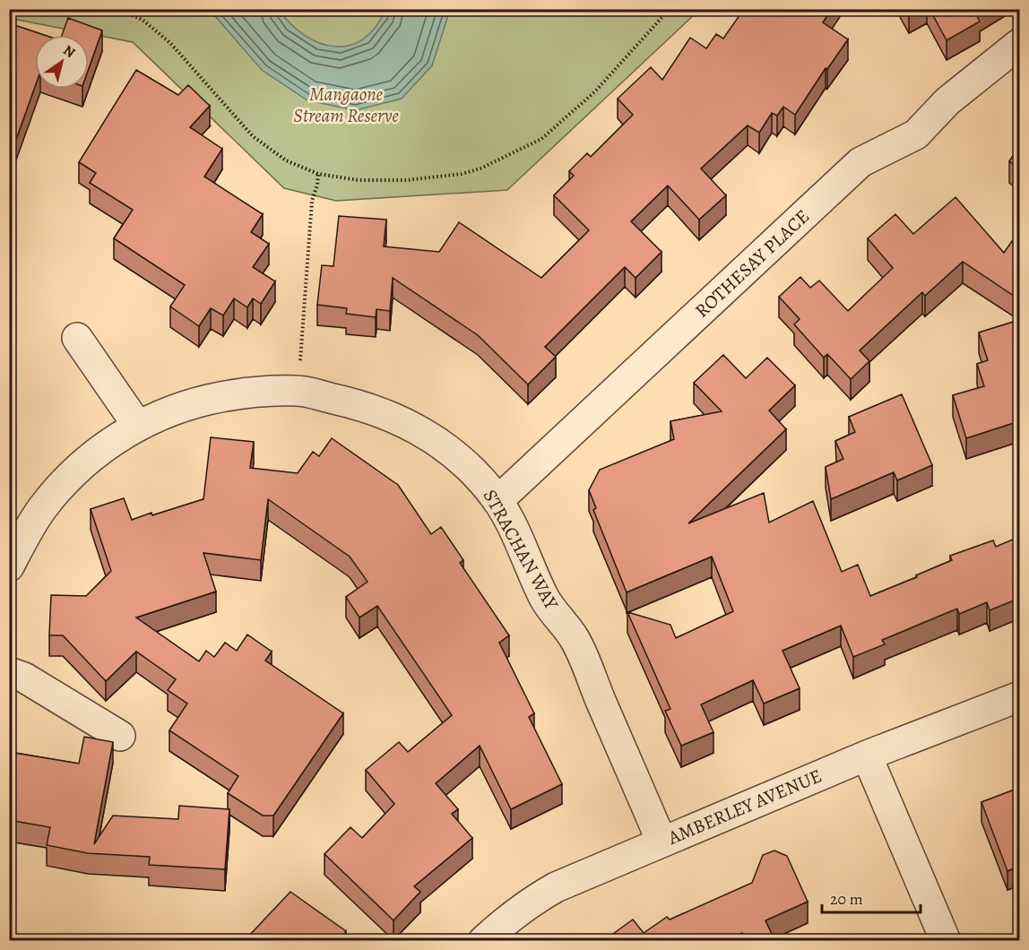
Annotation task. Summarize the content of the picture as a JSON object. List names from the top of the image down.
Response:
{
  "streets": {
    "street": ["ROTHESAY PLACE", "STRACHAN WAY", "AMBERLEY AVENUE"]
  },
  "crossings": [
    ["ROTHESAY PLACE", "STRACHAN WAY"],
    ["STRACHAN WAY", "AMBERLEY AVENUE"]
  ],
  "parks": ["Mangaone Stream Reserve"],
  "scale_bar": "20 m",
  "north": "top right"
}
